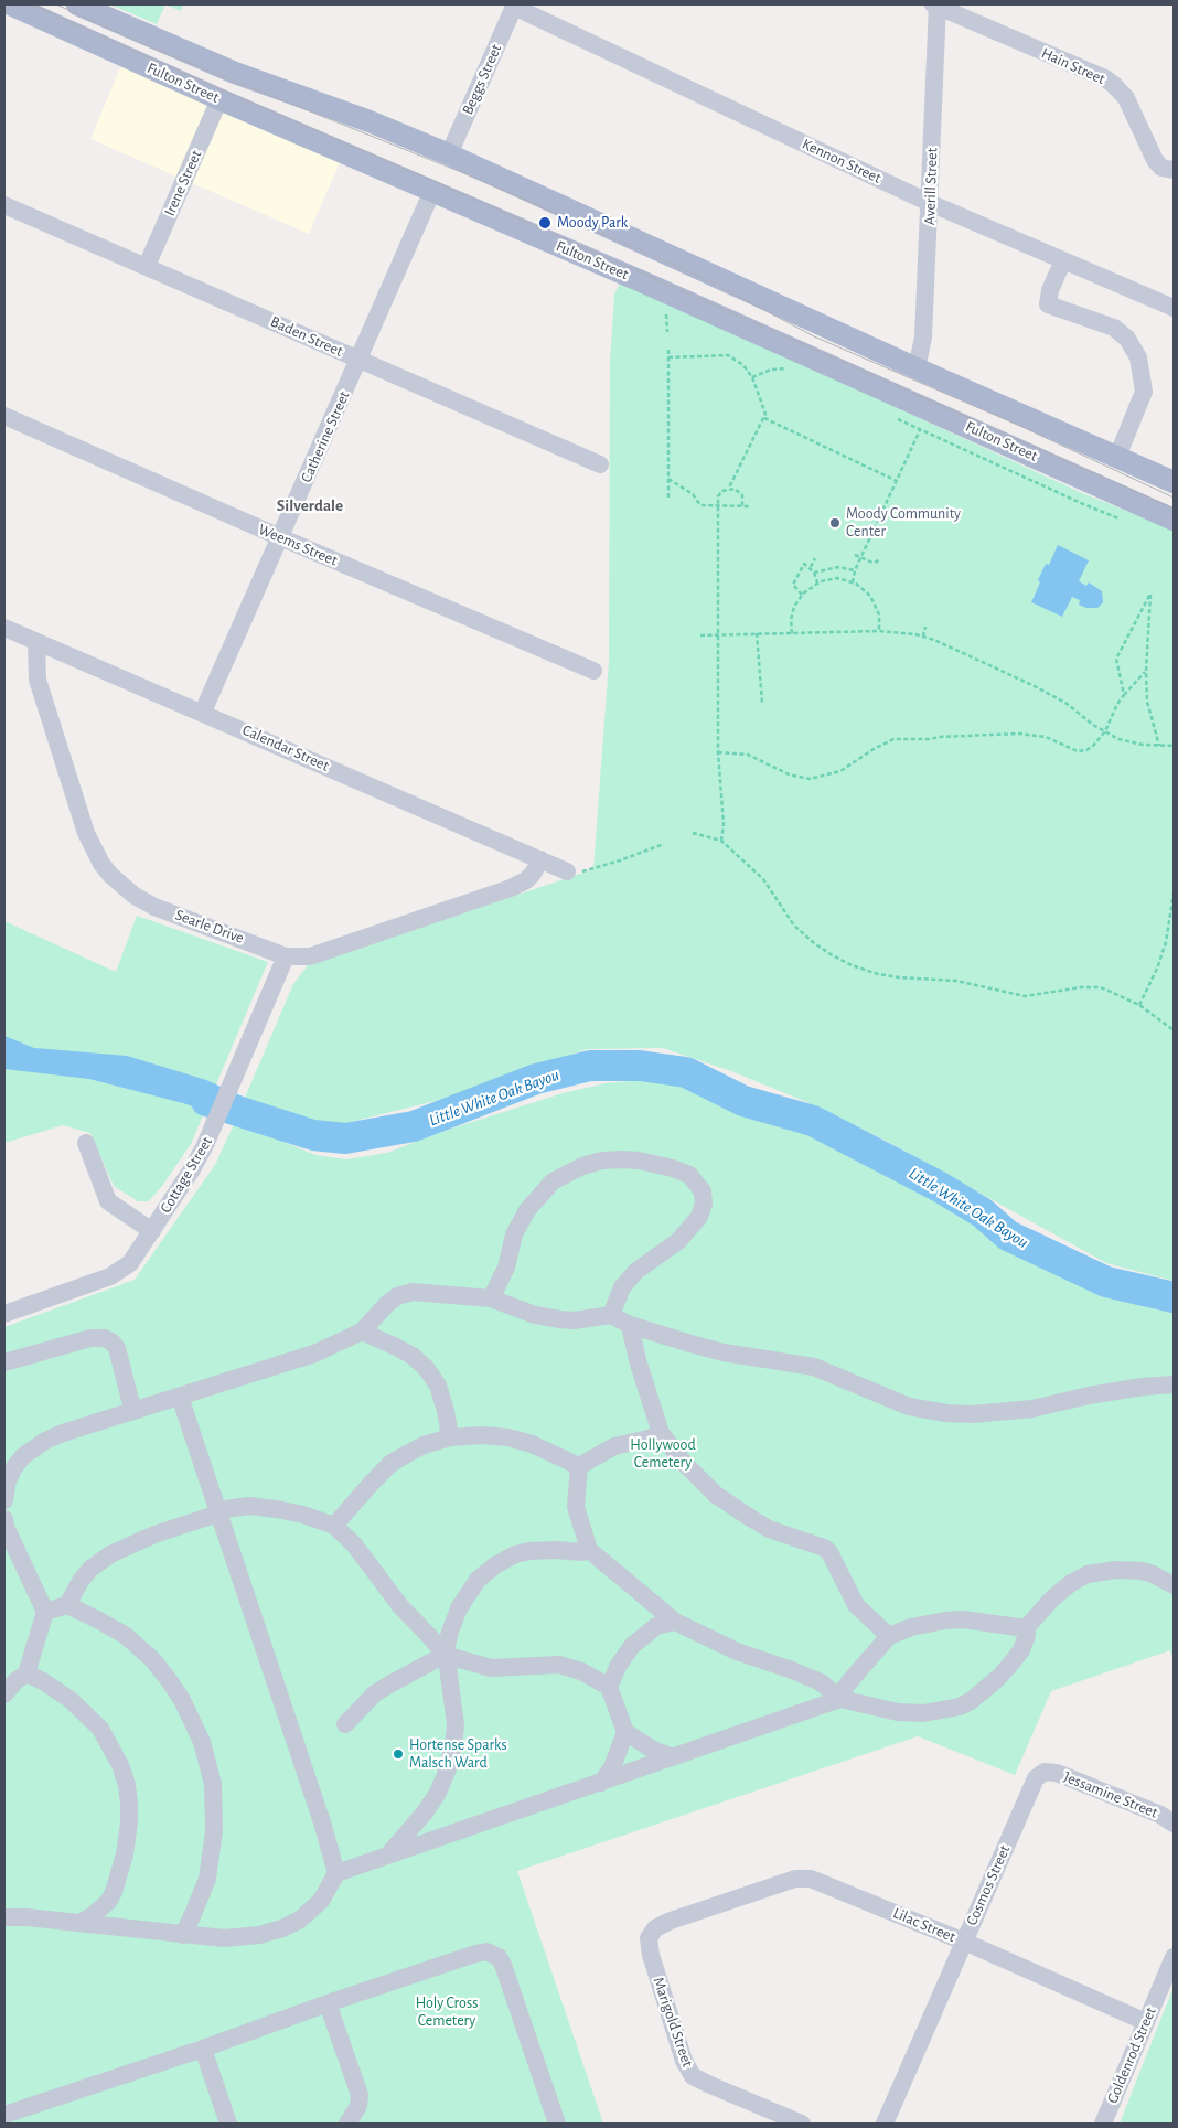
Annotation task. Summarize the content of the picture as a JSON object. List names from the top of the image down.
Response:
{
  "streets": {
    "main road": ["Fulton Street"],
    "street": [
      "Hain Street",
      "Beggs Street",
      "Kennon Street",
      "Irene Street",
      "Averill Street",
      "Baden Street",
      "Catherine Street",
      "Weems Street",
      "Calendar Street",
      "Searle Drive",
      "Cottage Street",
      "Jessamine Street",
      "Cosmos Street",
      "Lilac Street",
      "Marigold Street",
      "Goldenrod Street"
    ]
  },
  "crossings": [
    ["Hain Street", "Averill Street"],
    ["Beggs Street", "Fulton Street"],
    ["Beggs Street", "Kennon Street"],
    ["Fulton Street", "Irene Street"],
    ["Fulton Street", "Averill Street"],
    ["Fulton Street", "Catherine Street"],
    ["Kennon Street", "Averill Street"],
    ["Irene Street", "Baden Street"],
    ["Baden Street", "Catherine Street"],
    ["Catherine Street", "Weems Street"],
    ["Catherine Street", "Calendar Street"],
    ["Calendar Street", "Searle Drive"],
    ["Searle Drive", "Cottage Street"],
    ["Jessamine Street", "Cosmos Street"],
    ["Cosmos Street", "Lilac Street"],
    ["Lilac Street", "Marigold Street"],
    ["Lilac Street", "Goldenrod Street"]
  ],
  "districts": ["Silverdale"],
  "water": ["Little White Oak Bayou"],
  "parks": ["Hollywood Cemetery", "Holy Cross Cemetery"],
  "places": ["Moody Park", "Moody Community Center", "Hortense Sparks Malsch Ward"]
}
